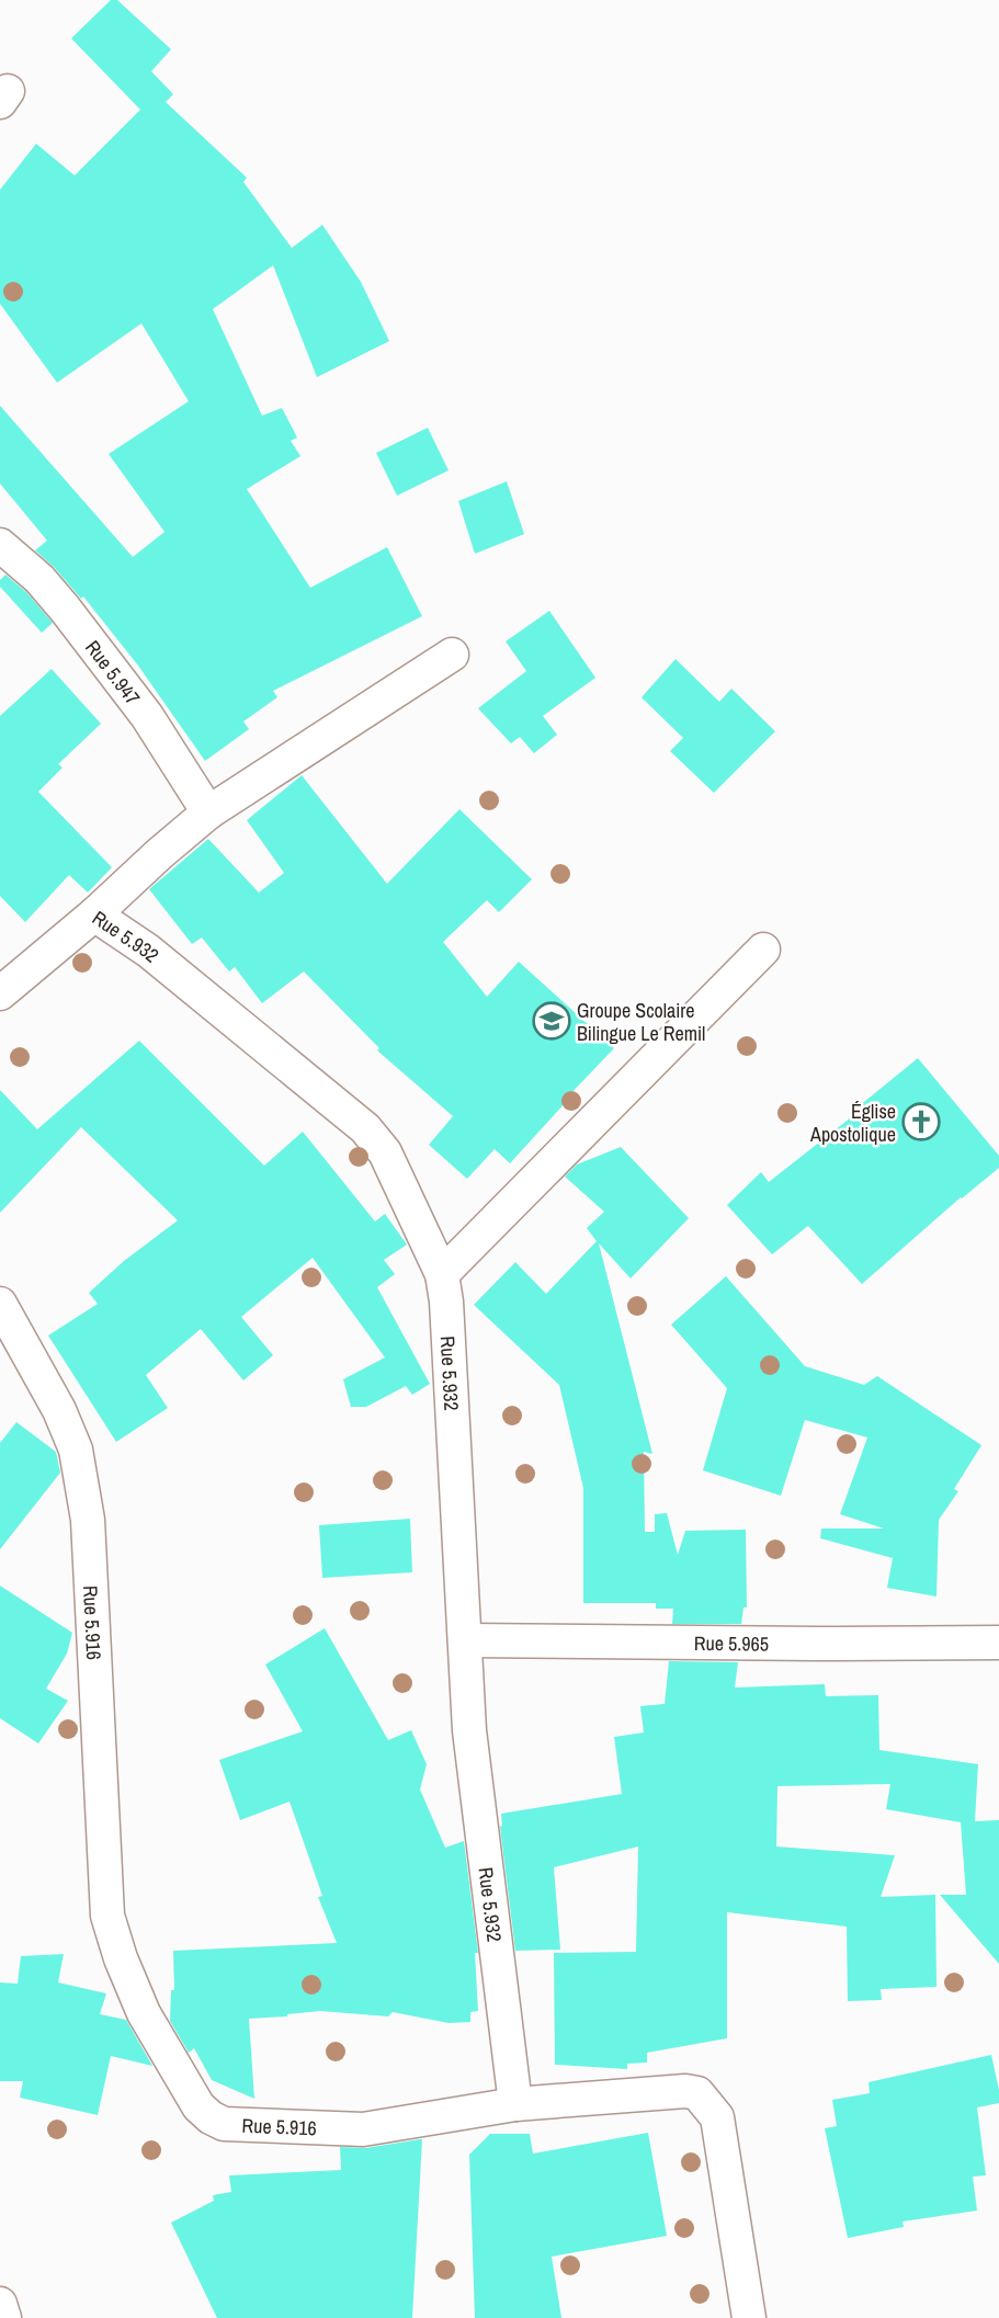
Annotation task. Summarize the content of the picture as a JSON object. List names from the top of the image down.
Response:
{
  "streets": {
    "street": [
      "Rue 5.947",
      "Rue 5.932",
      "Rue 5.916",
      "Rue 5.965"
    ]
  },
  "crossings": [
    ["Rue 5.932", "Rue 5.916"],
    ["Rue 5.932", "Rue 5.965"]
  ],
  "places": {
    "school or university": ["Groupe Scolaire Bilingue Le Remil"],
    "church": ["Église Apostolique"]
  }
}
